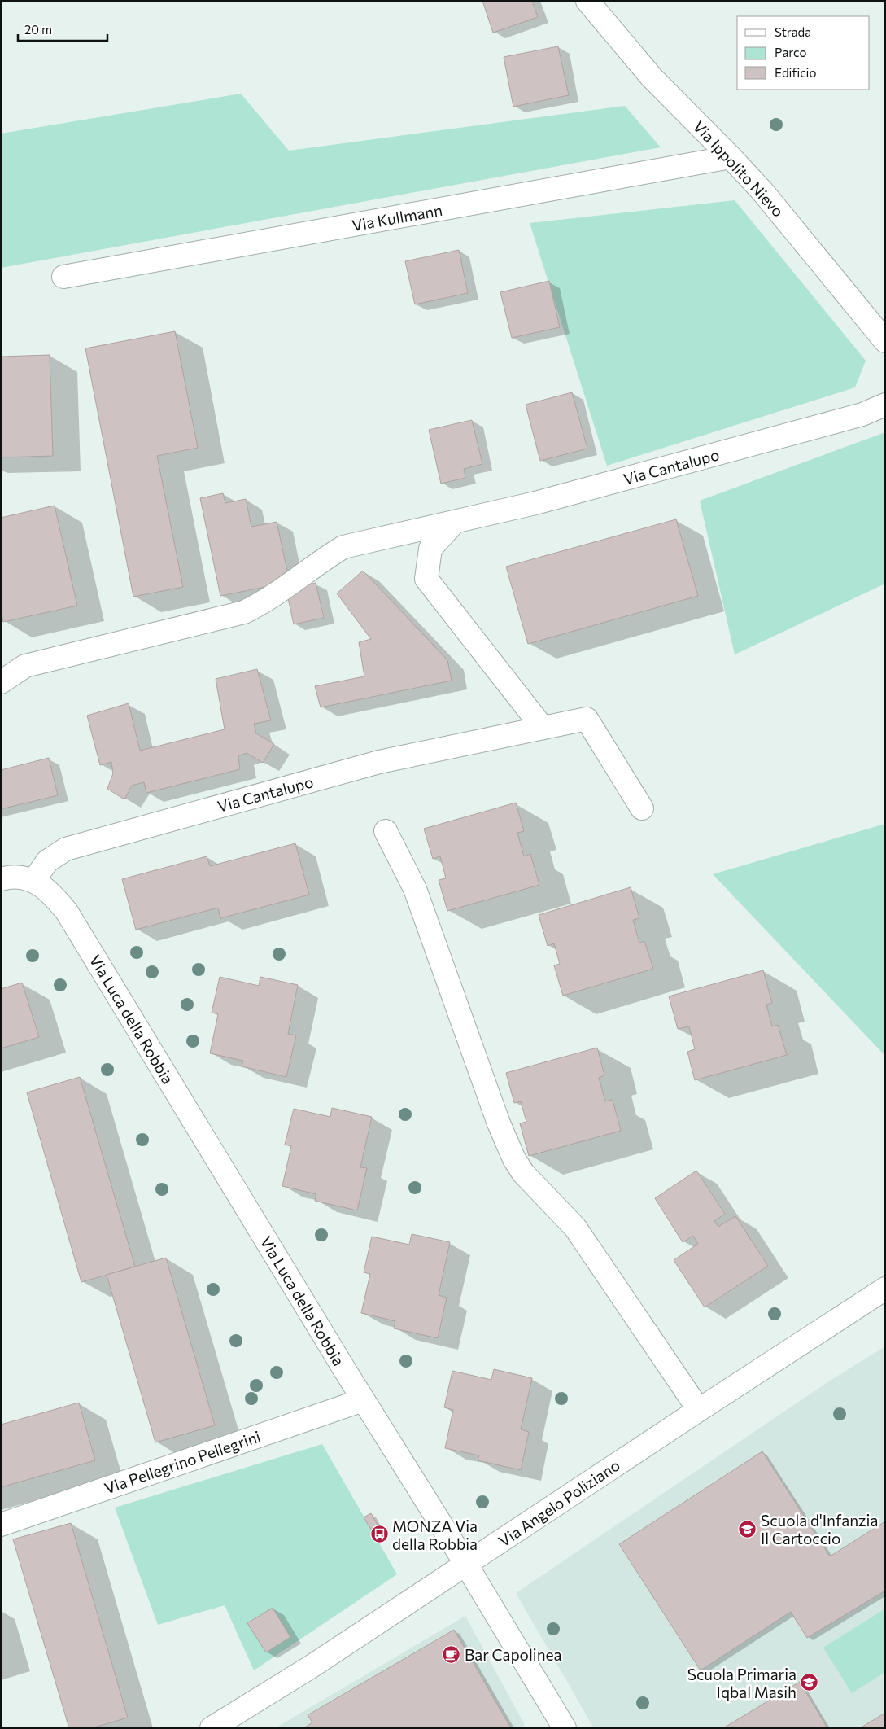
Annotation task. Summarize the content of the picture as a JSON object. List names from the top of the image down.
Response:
{
  "streets": {
    "street": [
      "Via Ippolito Nievo",
      "Via Kullmann",
      "Via Cantalupo",
      "Via Luca della Robbia",
      "Via Pellegrino Pellegrini",
      "Via Angelo Poliziano"
    ]
  },
  "crossings": [
    ["Via Ippolito Nievo", "Via Kullmann"],
    ["Via Cantalupo", "Via Luca della Robbia"],
    ["Via Luca della Robbia", "Via Pellegrino Pellegrini"],
    ["Via Luca della Robbia", "Via Angelo Poliziano"]
  ],
  "places": {
    "school or university": ["Scuola d'Infanzia Il Cartoccio", "Scuola Primaria Iqbal Masih"],
    "bus stop": ["MONZA Via della Robbia"],
    "cafe": ["Bar Capolinea"]
  },
  "legend": ["Strada", "Parco", "Edificio"],
  "scale_bar": "20 m"
}
